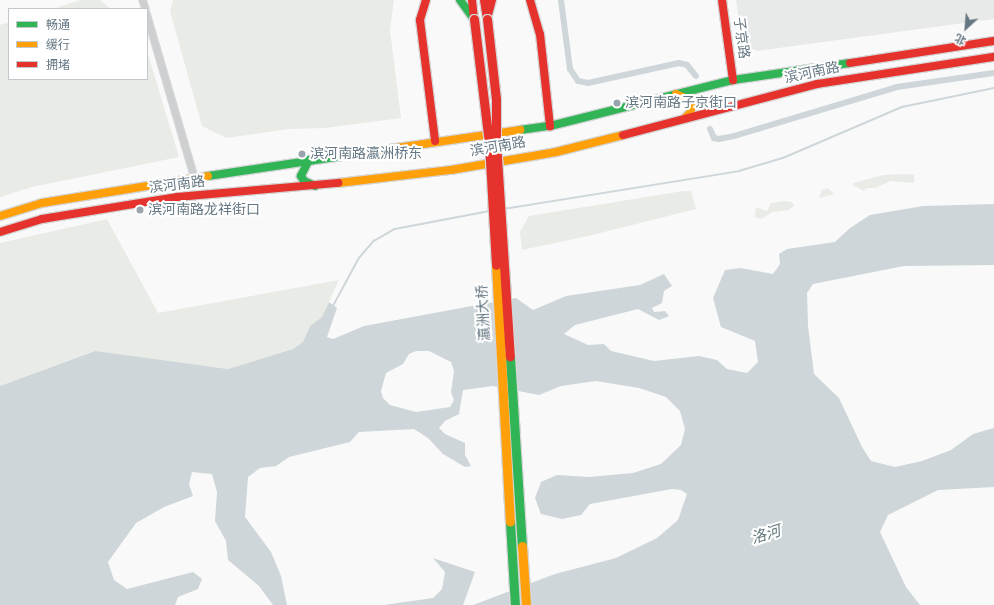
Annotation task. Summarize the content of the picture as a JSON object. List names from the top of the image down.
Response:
{
  "streets": {
    "main road": ["子京路", "滨河南路", "瀛洲大桥"]
  },
  "crossings": [
    ["子京路", "滨河南路"]
  ],
  "water": ["洛河"],
  "places": ["滨河南路子京街口", "滨河南路瀛洲桥东", "滨河南路龙祥街口"],
  "legend": ["畅通", "缓行", "拥堵"],
  "north": "bottom left"
}
